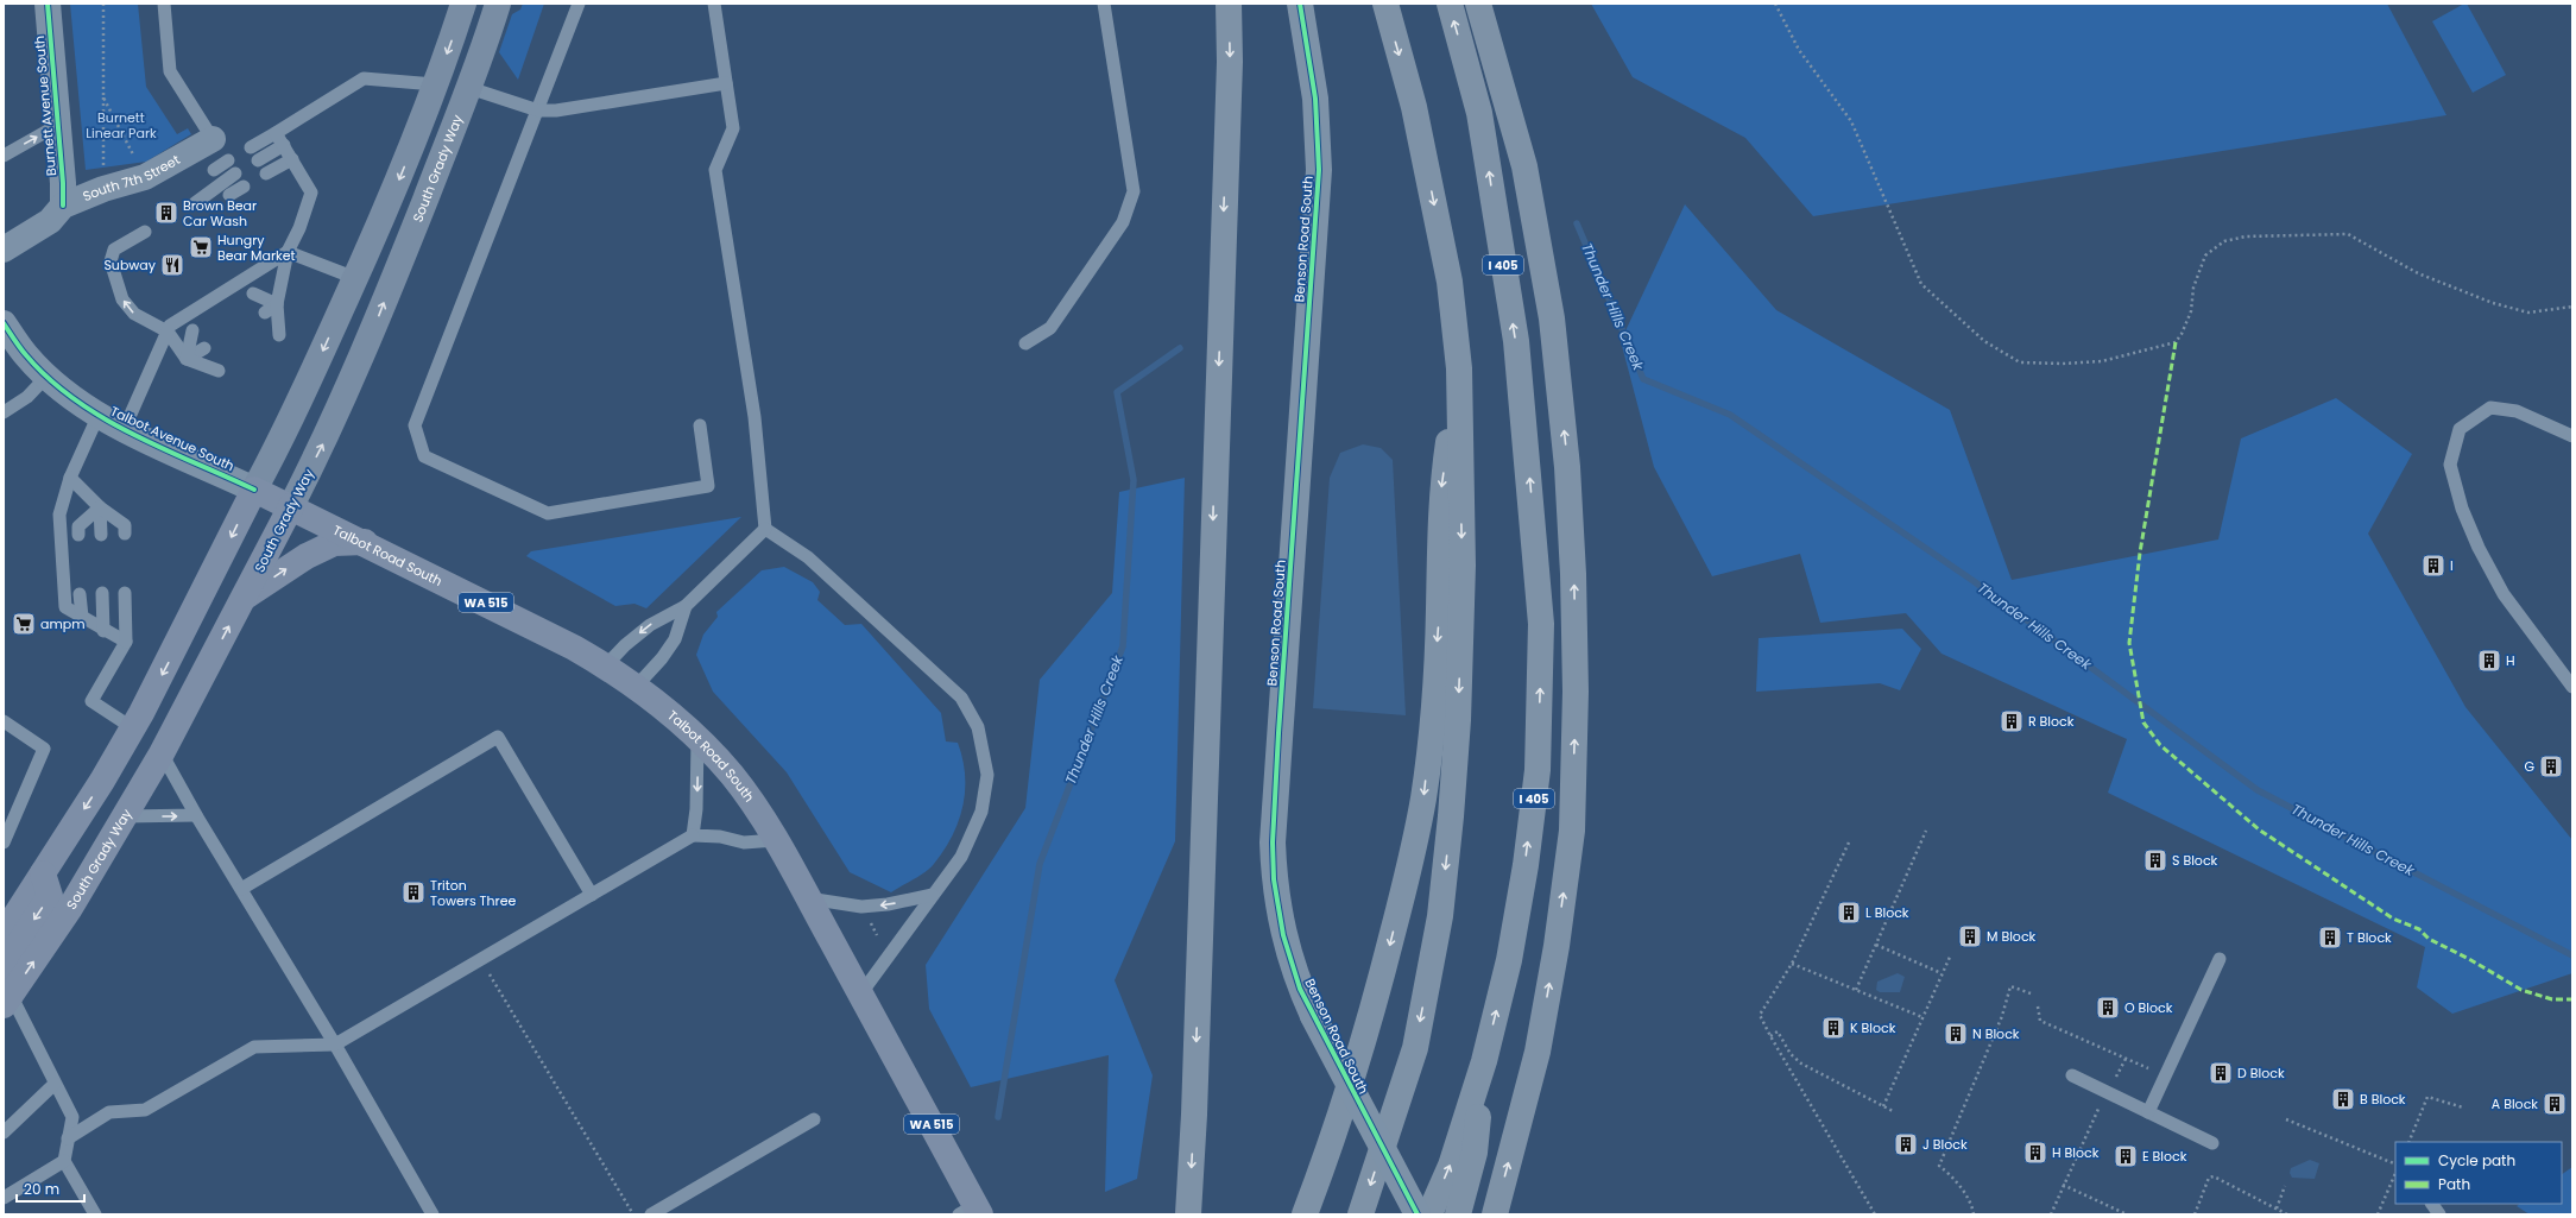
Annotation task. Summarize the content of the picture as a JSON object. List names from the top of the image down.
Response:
{
  "streets": {
    "highway": ["I 405"],
    "main road": ["South Grady Way", "Talbot Road South", "WA 515"],
    "street": [
      "Burnett Avenue South",
      "South 7th Street",
      "Benson Road South",
      "Talbot Avenue South"
    ]
  },
  "crossings": [
    ["Burnett Avenue South", "South 7th Street"],
    ["South Grady Way", "Talbot Road South"],
    ["Talbot Avenue South", "Talbot Road South"]
  ],
  "water": ["Thunder Hills Creek"],
  "parks": ["Burnett Linear Park"],
  "places": {
    "building": [
      "Brown Bear Car Wash",
      "I",
      "H",
      "R Block",
      "G",
      "S Block",
      "Triton Towers Three",
      "L Block",
      "M Block",
      "T Block",
      "O Block",
      "K Block",
      "N Block",
      "D Block",
      "B Block",
      "A Block",
      "J Block",
      "H Block",
      "E Block"
    ],
    "supermarket": ["Hungry Bear Market", "ampm"],
    "restaurant": ["Subway"]
  },
  "legend": ["Cycle path", "Path"],
  "scale_bar": "20 m"
}
